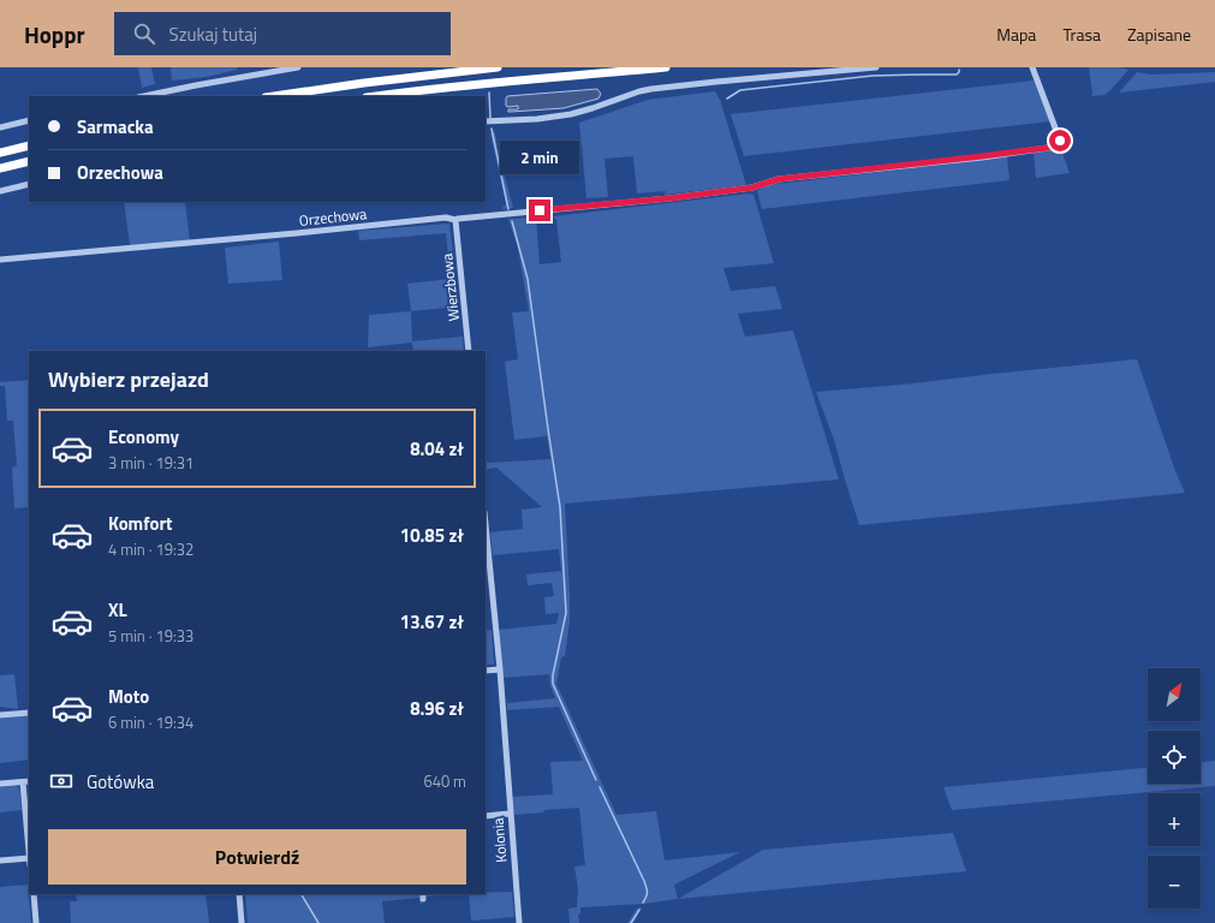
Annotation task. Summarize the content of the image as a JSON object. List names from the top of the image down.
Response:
{
  "streets": {
    "street": ["Orzechowa", "Wierzbowa", "Kolonia"]
  },
  "crossings": [
    ["Orzechowa", "Wierzbowa"]
  ],
  "north": "top right",
  "page": {
    "header": "Hoppr",
    "search": "Szukaj tutaj",
    "nav": ["Mapa", "Trasa", "Zapisane"],
    "banner": ["Sarmacka", "Orzechowa"],
    "bubble": "2 min",
    "heading": "Wybierz przejazd",
    "list": [
      {
        "name": "Economy",
        "note": "3 min · 19:31",
        "value": "8.04 zł"
      },
      {
        "name": "Komfort",
        "note": "4 min · 19:32",
        "value": "10.85 zł"
      },
      {
        "name": "XL",
        "note": "5 min · 19:33",
        "value": "13.67 zł"
      },
      {
        "name": "Moto",
        "note": "6 min · 19:34",
        "value": "8.96 zł"
      }
    ],
    "map_buttons": ["+", "−"],
    "pay": ["Gotówka", "640 m"],
    "buttons": "Potwierdź"
  }
}
